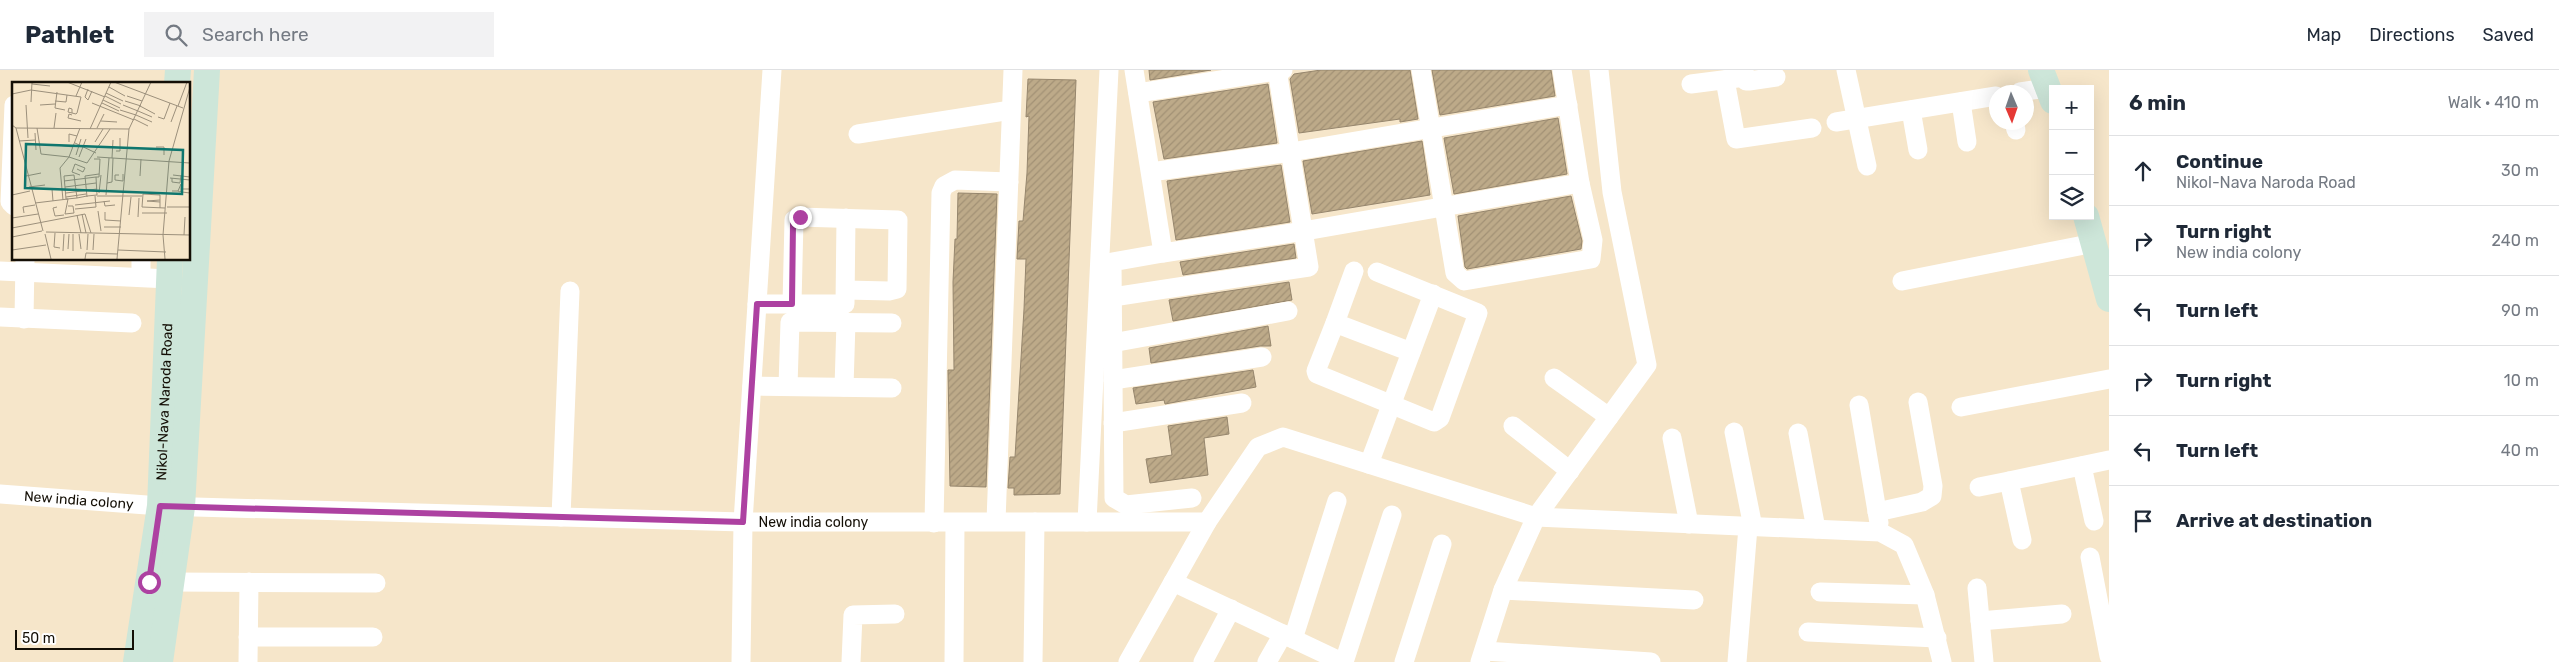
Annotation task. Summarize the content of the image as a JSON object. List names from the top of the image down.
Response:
{
  "streets": {
    "street": ["Nikol-Nava Naroda Road", "New india colony"]
  },
  "crossings": [
    ["Nikol-Nava Naroda Road", "New india colony"]
  ],
  "scale_bar": "50 m",
  "north": "bottom",
  "page": {
    "header": "Pathlet",
    "search": "Search here",
    "nav": ["Map", "Directions", "Saved"],
    "heading": ["6 min", "Walk · 410 m"],
    "map_buttons": ["+", "−"],
    "list": [
      ["Continue", "Nikol-Nava Naroda Road", "30 m"],
      ["Turn right", "New india colony", "240 m"],
      ["Turn left", "90 m"],
      ["Turn right", "10 m"],
      ["Turn left", "40 m"],
      "Arrive at destination"
    ],
    "scale": "50 m"
  }
}
